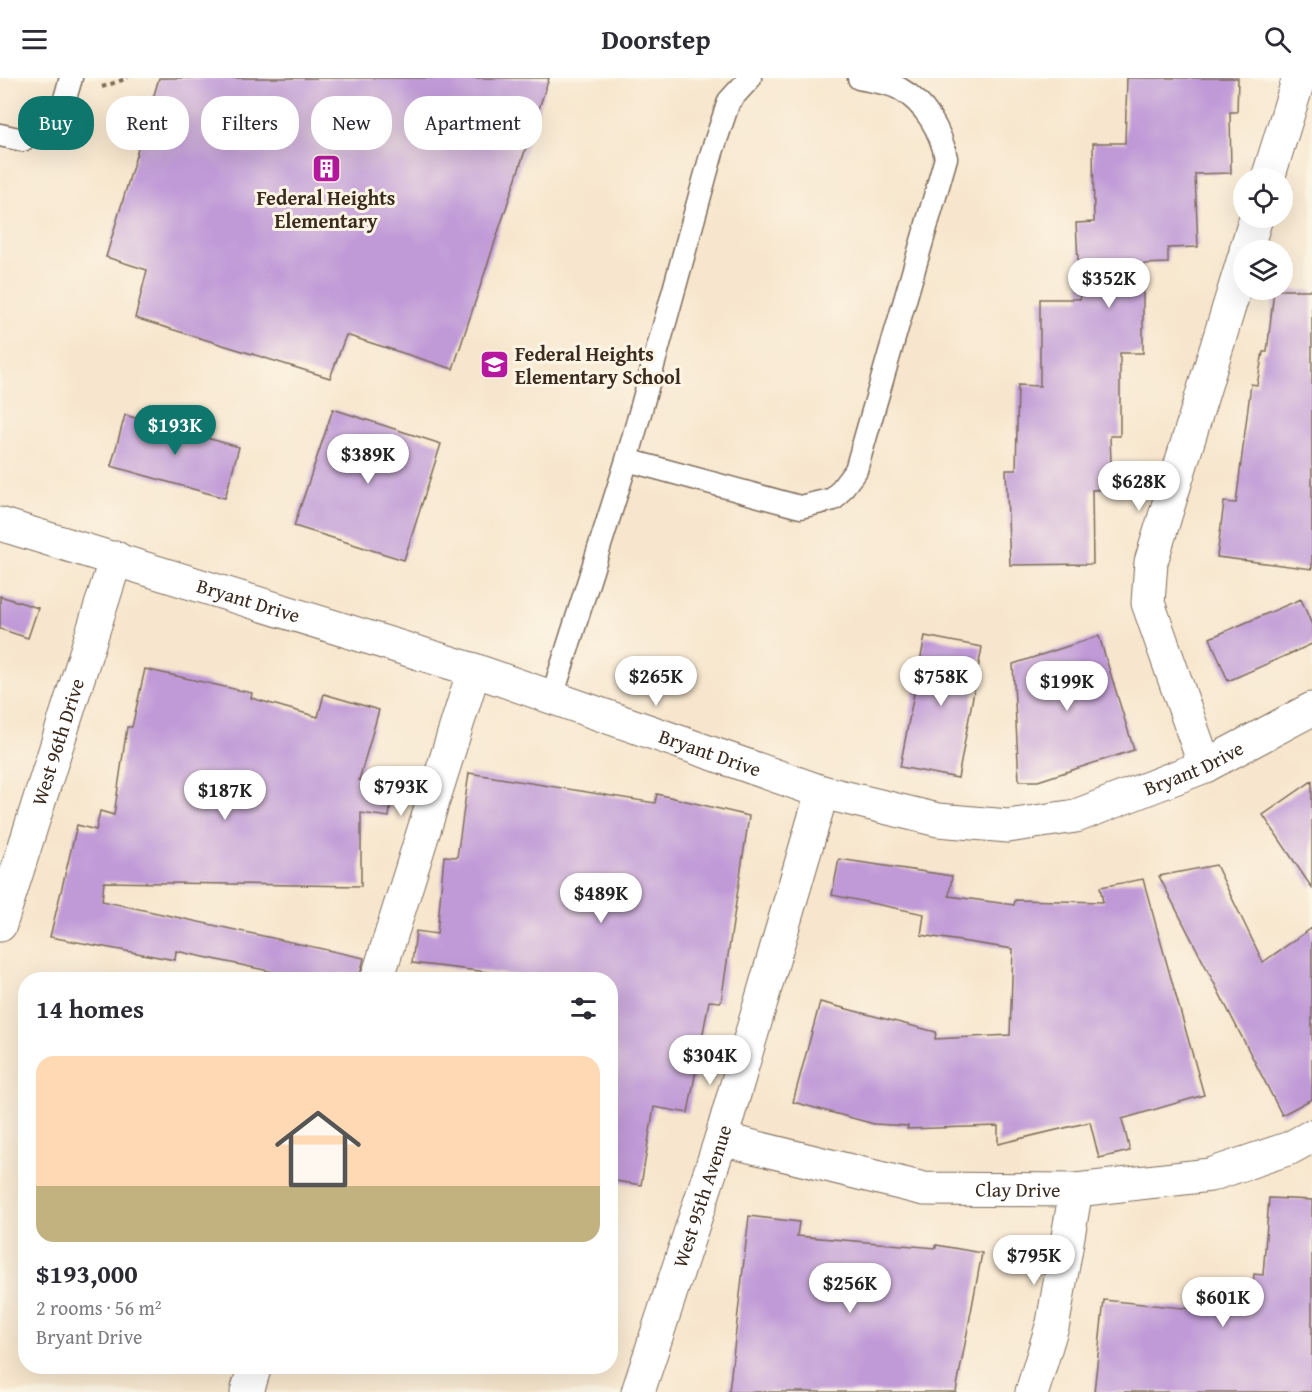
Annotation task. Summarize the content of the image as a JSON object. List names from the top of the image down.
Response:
{
  "streets": {
    "street": [
      "Bryant Drive",
      "West 96th Drive",
      "Clay Drive",
      "West 95th Avenue"
    ]
  },
  "crossings": [
    ["Bryant Drive", "West 96th Drive"],
    ["Bryant Drive", "West 95th Avenue"],
    ["Clay Drive", "West 95th Avenue"]
  ],
  "places": {
    "building": ["Federal Heights Elementary"],
    "school or university": ["Federal Heights Elementary School"]
  },
  "page": {
    "header": "Doorstep",
    "chip": [
      "Buy",
      "Rent",
      "Filters",
      "New",
      "Apartment"
    ],
    "price": [
      "$352K",
      "$193K",
      "$389K",
      "$628K",
      "$265K",
      "$758K",
      "$199K",
      "$793K",
      "$187K",
      "$489K",
      "$304K",
      "$795K",
      "$256K",
      "$601K"
    ],
    "heading": "14 homes",
    "list": [
      {
        "name": "$193,000",
        "note": "2 rooms · 56 m² · Bryant Drive"
      }
    ]
  }
}
